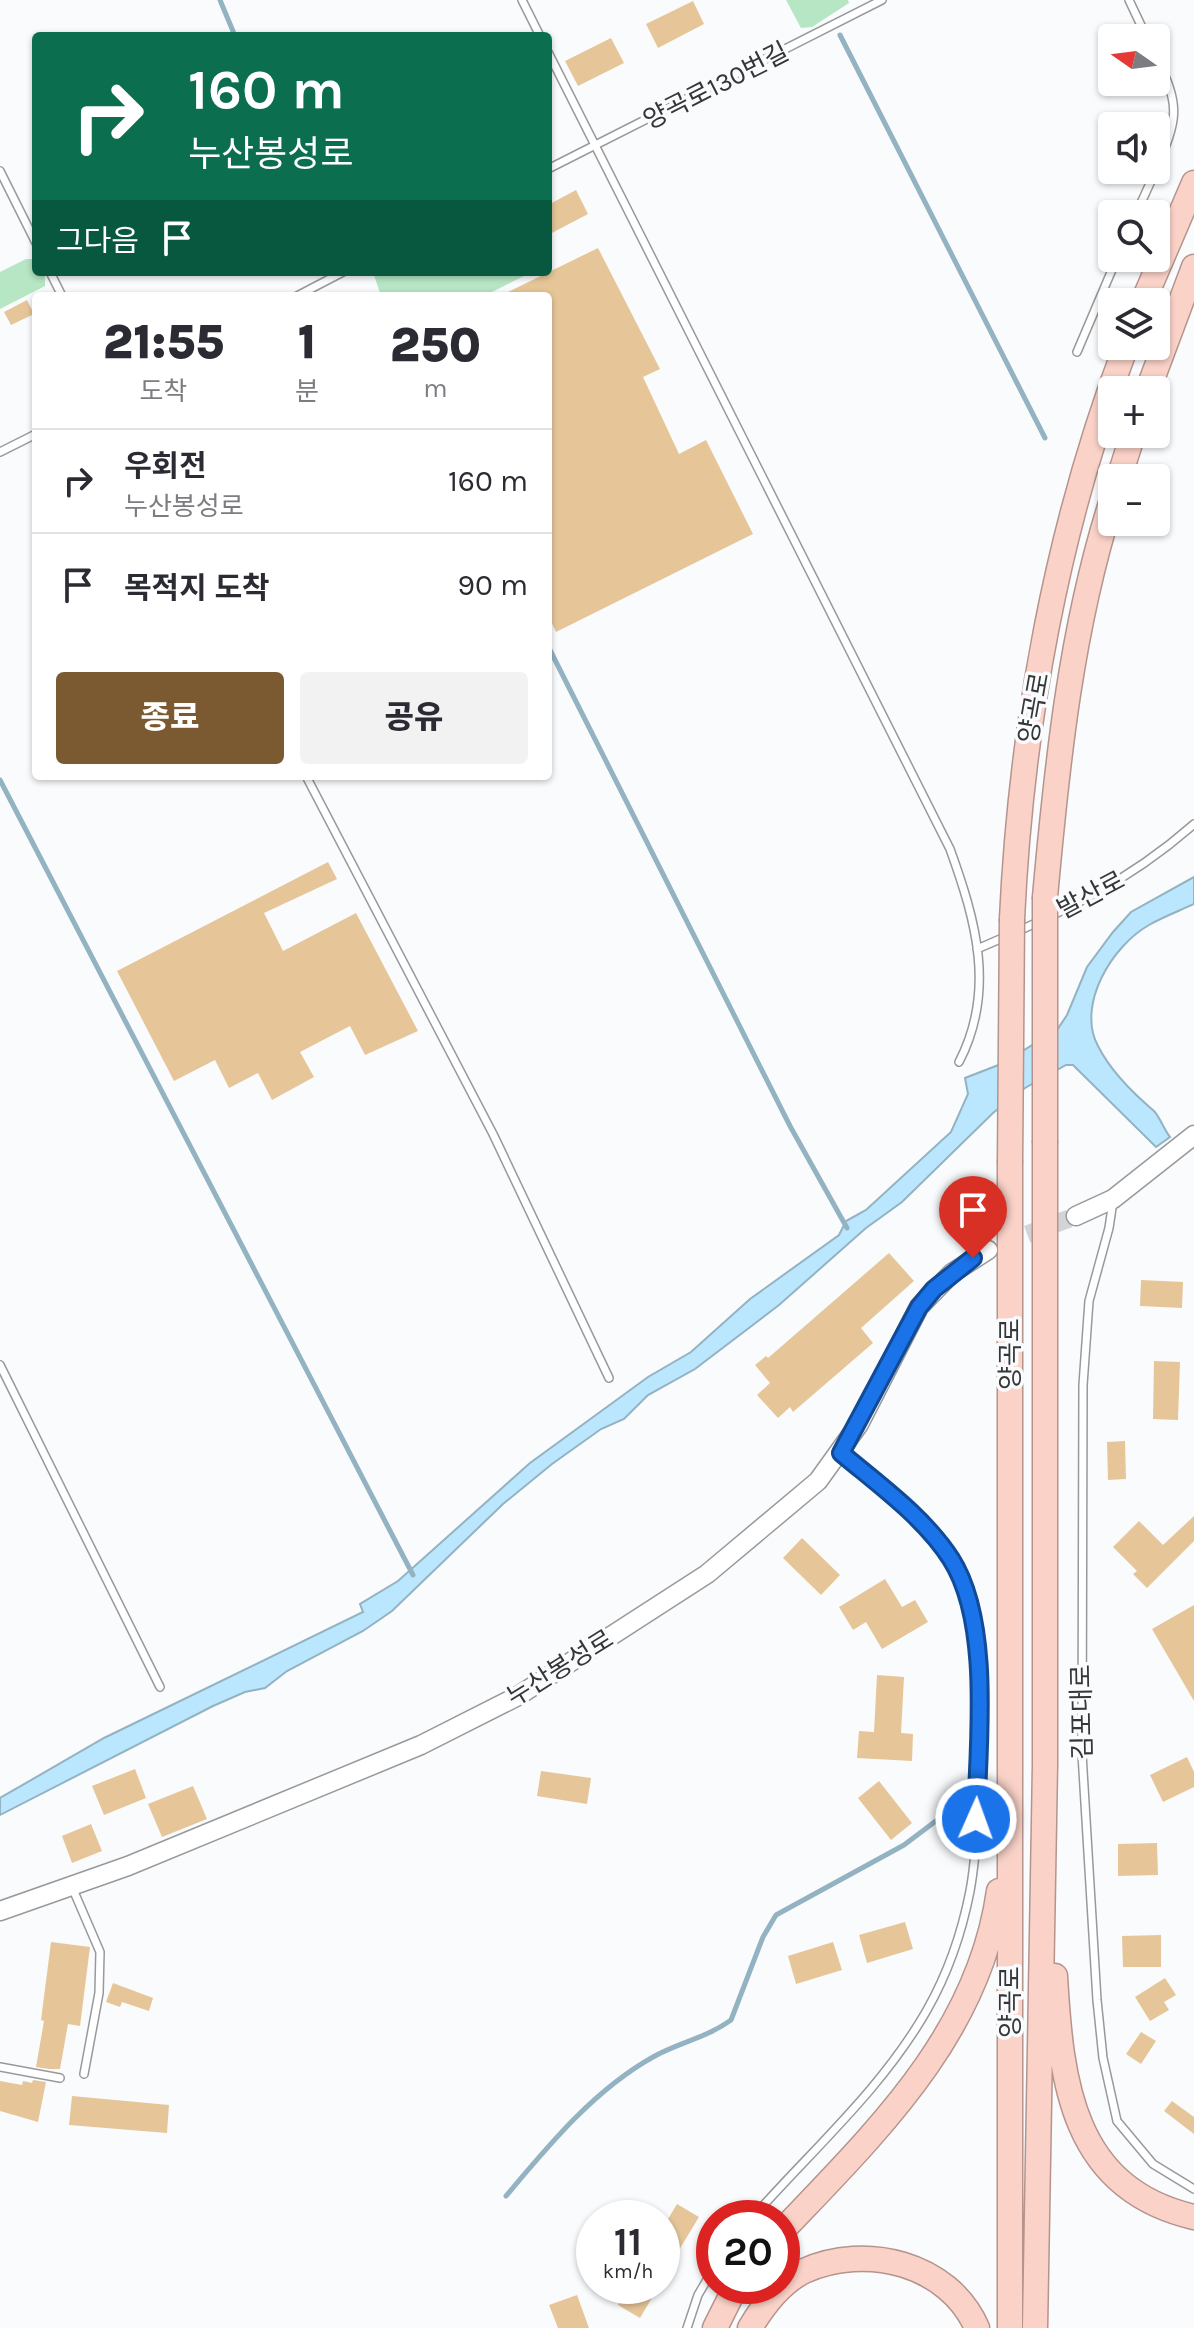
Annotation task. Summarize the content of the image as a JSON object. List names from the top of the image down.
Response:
{
  "streets": {
    "highway": ["양곡로"],
    "street": ["누산봉성로"],
    "lane": ["양곡로130번길", "발산로", "김포대로"]
  },
  "north": "left",
  "page": {
    "map_buttons": ["+", "−"],
    "turn": ["160 m", "누산봉성로"],
    "then": "그다음",
    "eta": [
      "21:55",
      "도착",
      "1",
      "분",
      "250",
      "m"
    ],
    "list": [
      {
        "name": "우회전",
        "note": "누산봉성로",
        "value": "160 m"
      },
      {
        "name": "목적지 도착",
        "value": "90 m"
      }
    ],
    "buttons": ["종료", "공유"],
    "speed": "11 km/h",
    "limit": "20"
  }
}
